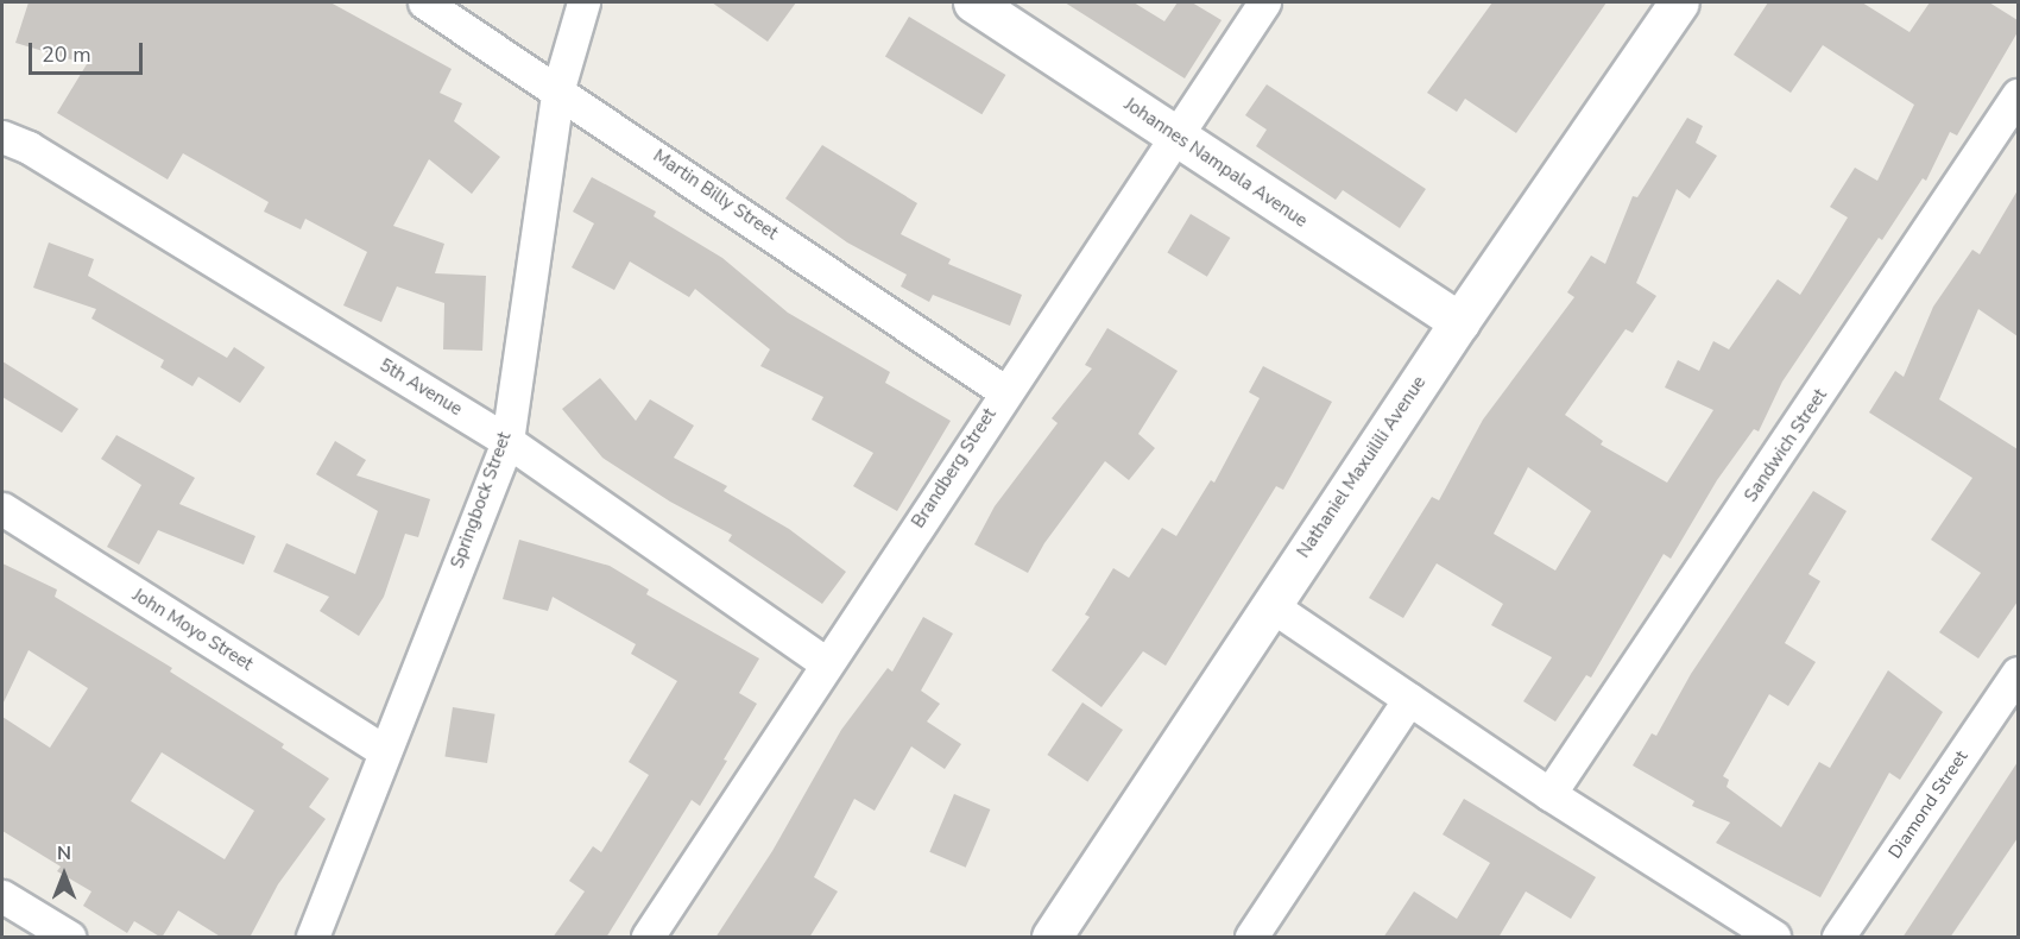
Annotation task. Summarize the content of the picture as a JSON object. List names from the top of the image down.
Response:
{
  "streets": {
    "street": [
      "Johannes Nampala Avenue",
      "Martin Billy Street",
      "5th Avenue",
      "Sandwich Street",
      "Nathaniel Maxuilili Avenue",
      "Brandberg Street",
      "Springbock Street",
      "John Moyo Street",
      "Diamond Street"
    ]
  },
  "crossings": [
    ["Johannes Nampala Avenue", "Nathaniel Maxuilili Avenue"],
    ["Johannes Nampala Avenue", "Brandberg Street"],
    ["Martin Billy Street", "Brandberg Street"],
    ["Martin Billy Street", "Springbock Street"],
    ["5th Avenue", "Brandberg Street"],
    ["5th Avenue", "Springbock Street"],
    ["Springbock Street", "John Moyo Street"]
  ],
  "scale_bar": "20 m",
  "north": "top"
}
